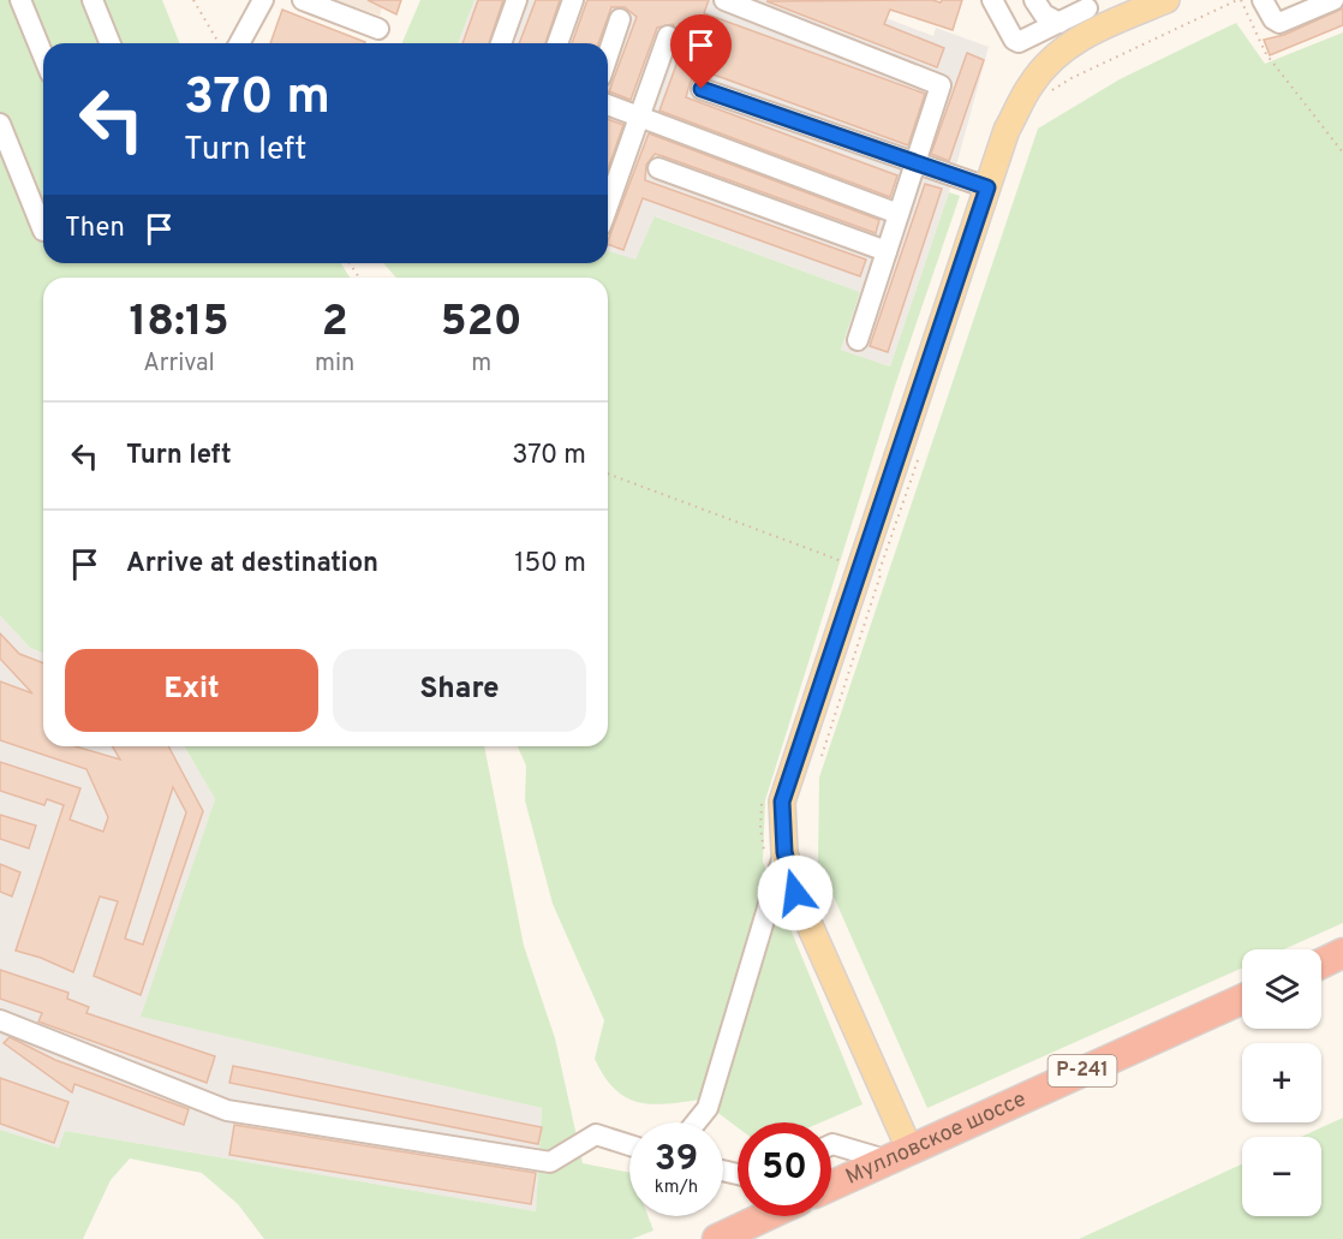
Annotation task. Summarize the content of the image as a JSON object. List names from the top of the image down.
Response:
{
  "streets": {
    "highway": ["Р-241", "Мулловское шоссе"]
  },
  "page": {
    "turn": ["370 m", "Turn left"],
    "then": "Then",
    "eta": [
      "18:15",
      "Arrival",
      "2",
      "min",
      "520",
      "m"
    ],
    "list": [
      {
        "name": "Turn left",
        "value": "370 m"
      },
      {
        "name": "Arrive at destination",
        "value": "150 m"
      }
    ],
    "buttons": ["Exit", "Share"],
    "map_buttons": ["+", "−"],
    "speed": "39 km/h",
    "limit": "50"
  }
}
